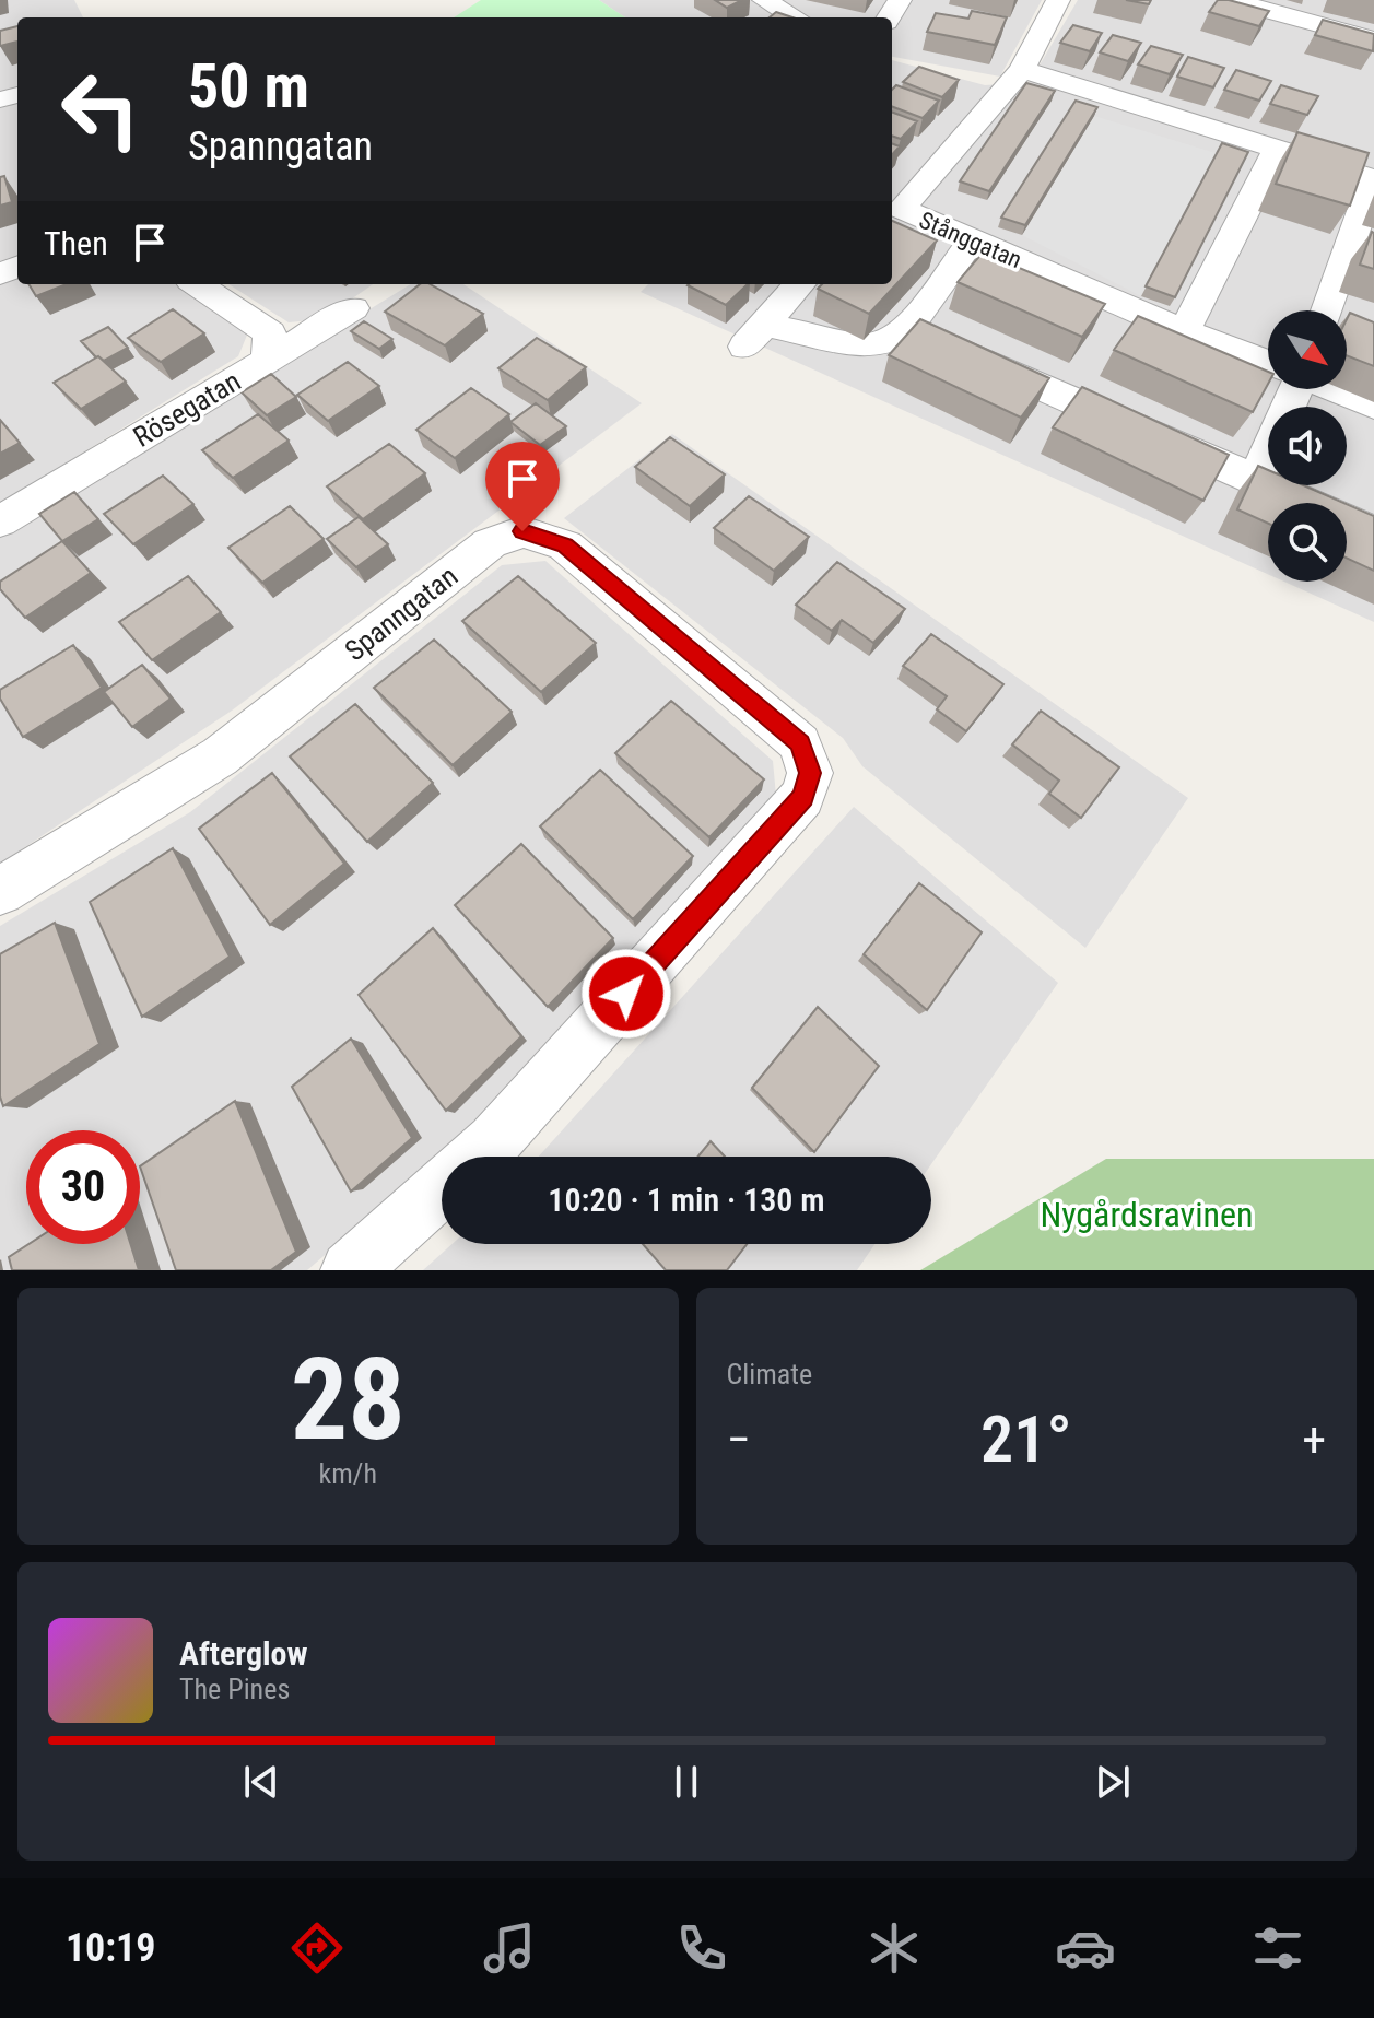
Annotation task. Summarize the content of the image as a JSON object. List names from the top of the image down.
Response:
{
  "streets": {
    "street": ["Stånggatan", "Rösegatan", "Spanngatan"]
  },
  "parks": ["Nygårdsravinen"],
  "north": "bottom right",
  "page": {
    "turn": ["50 m", "Spanngatan"],
    "then": "Then",
    "limit": "30",
    "trip": "10:20 · 1 min · 130 m",
    "tile": [
      ["28", "km/h"],
      "Climate"
    ],
    "heat": ["−", "21°", "+"],
    "song": ["Afterglow", "The Pines"],
    "tabs": "10:19"
  }
}
